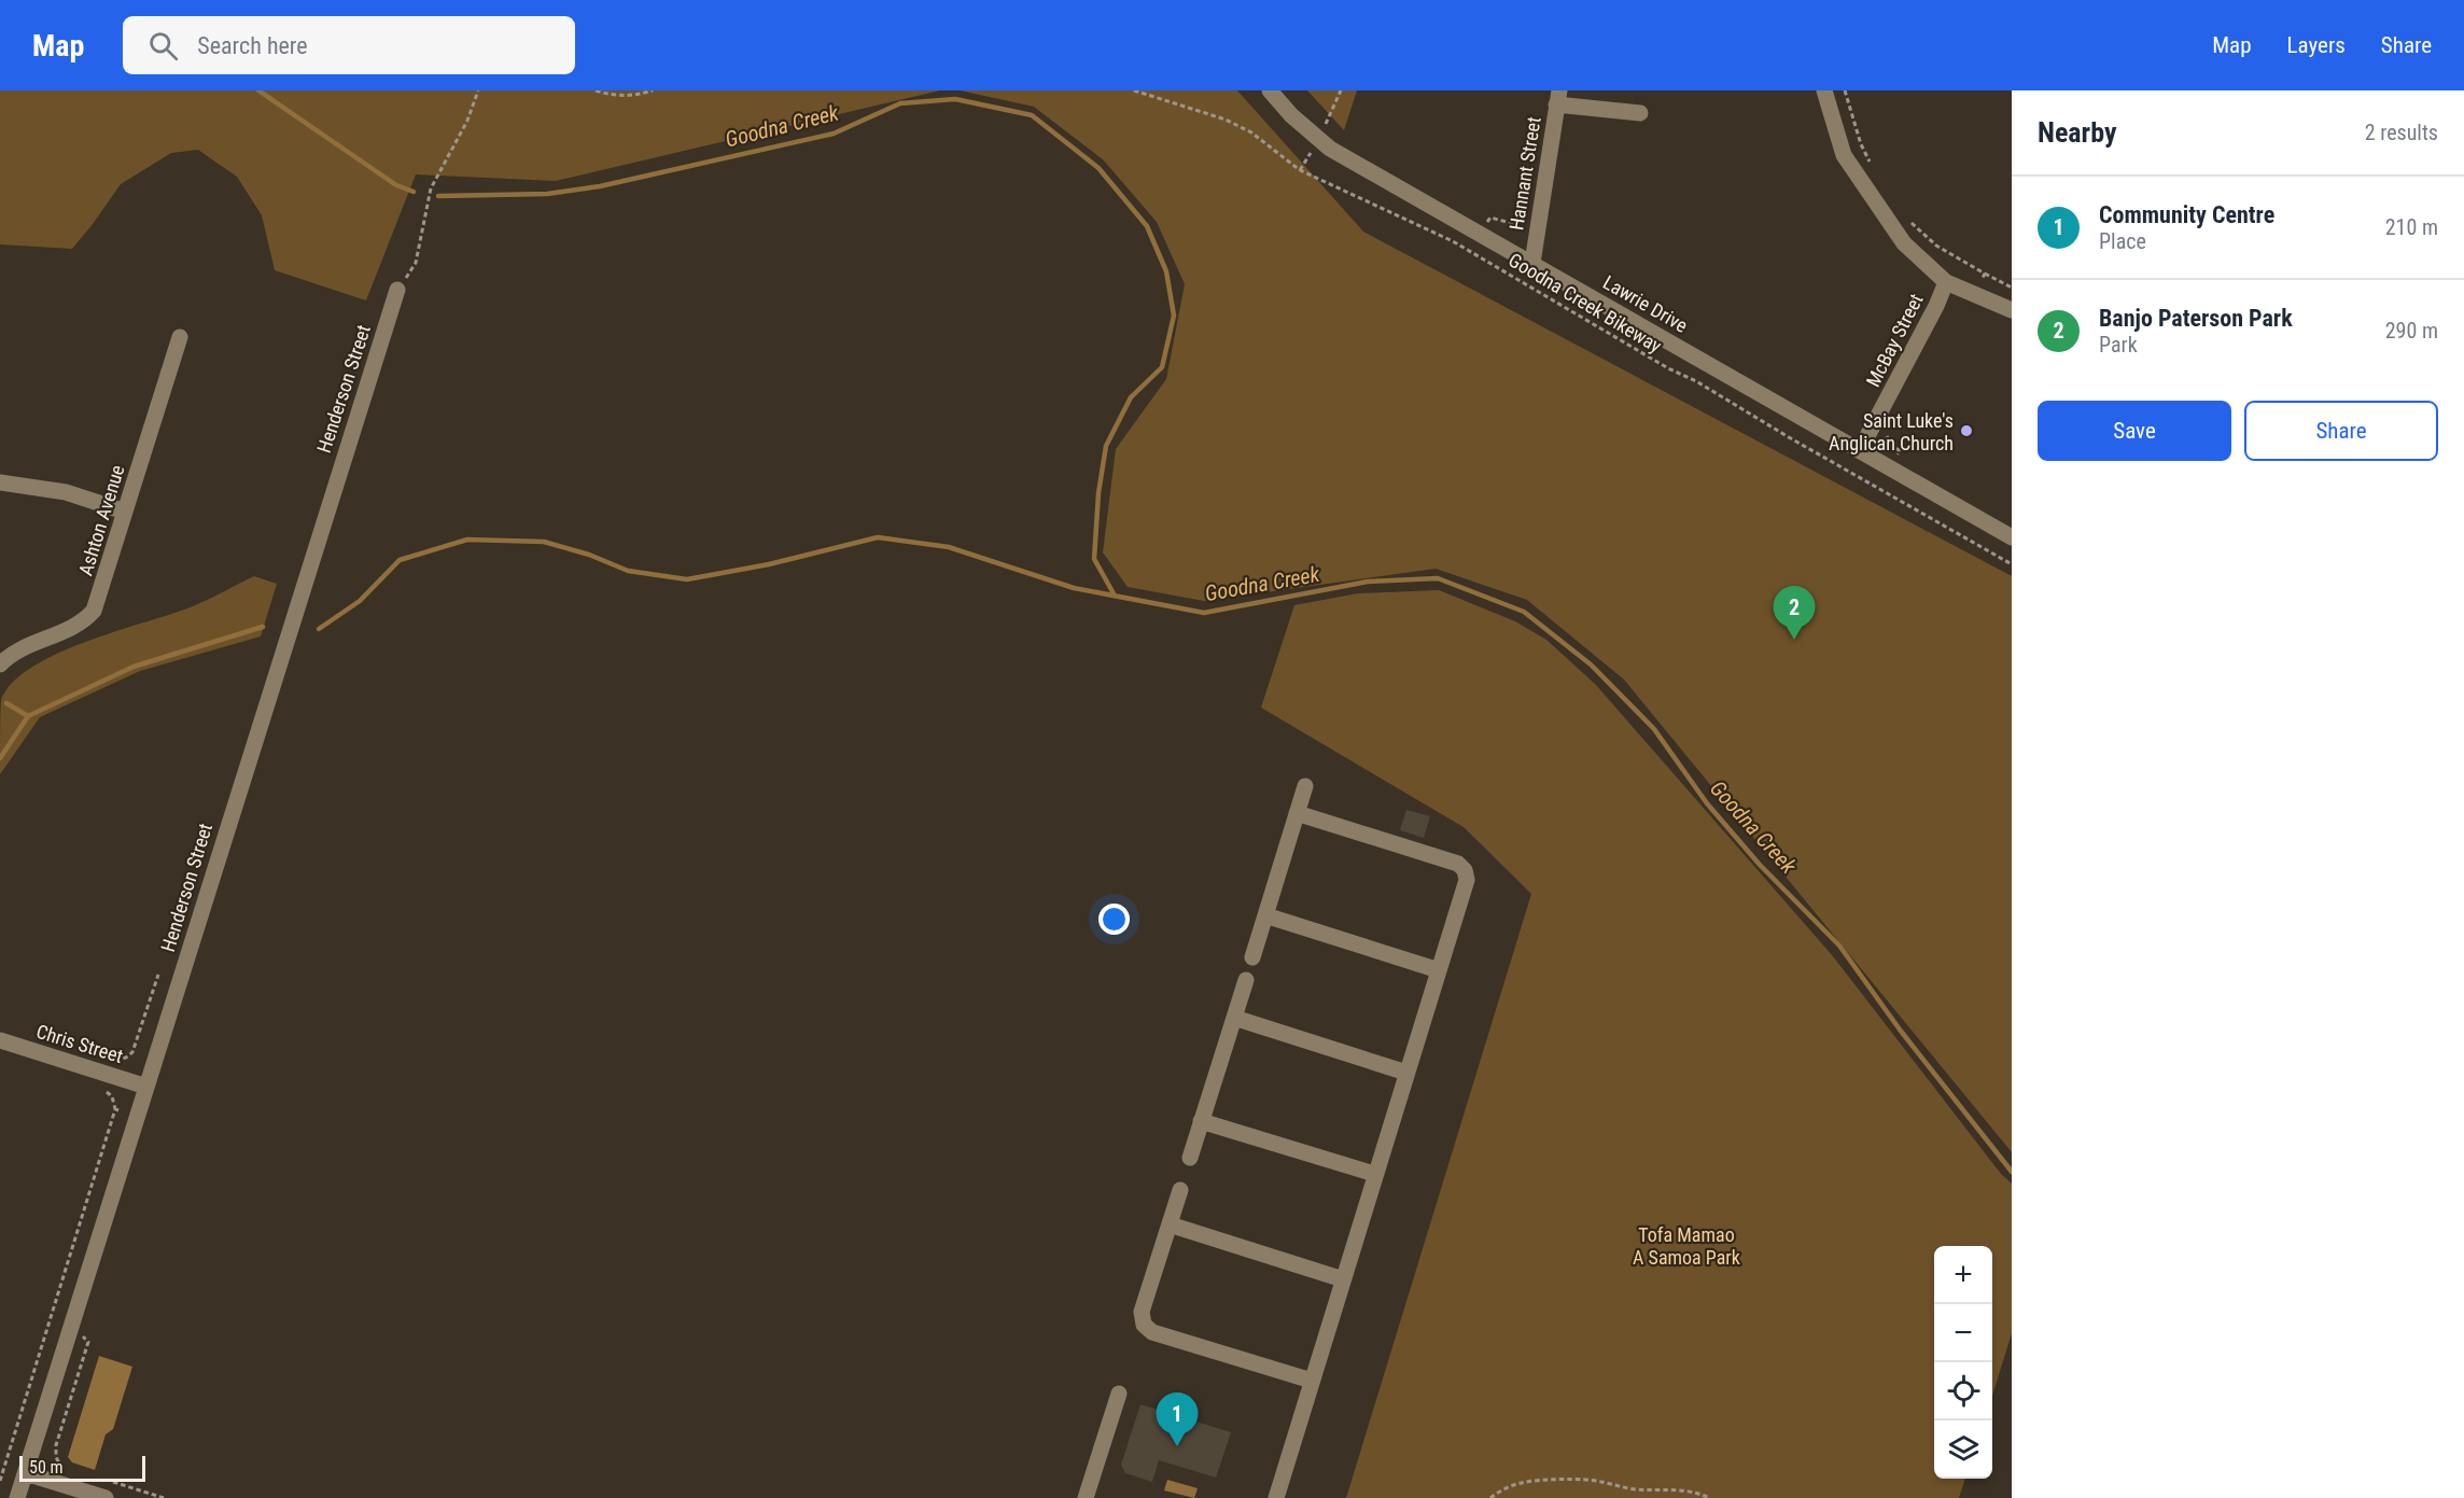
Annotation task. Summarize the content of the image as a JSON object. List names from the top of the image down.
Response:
{
  "streets": {
    "street": [
      "Hannant Street",
      "Lawrie Drive",
      "McBay Street",
      "Henderson Street",
      "Ashton Avenue",
      "Chris Street"
    ],
    "path": ["Goodna Creek Bikeway"]
  },
  "crossings": [
    ["Hannant Street", "Lawrie Drive"],
    ["Lawrie Drive", "McBay Street"],
    ["Henderson Street", "Chris Street"]
  ],
  "water": ["Goodna Creek"],
  "parks": ["Tofa Mamao A Samoa Park"],
  "places": ["Saint Luke's Anglican Church"],
  "scale_bar": "50 m",
  "page": {
    "header": "Map",
    "search": "Search here",
    "nav": ["Map", "Layers", "Share"],
    "heading": ["Nearby", "2 results"],
    "list": [
      {
        "mark": "1",
        "name": "Community Centre",
        "note": "Place",
        "value": "210 m"
      },
      {
        "mark": "2",
        "name": "Banjo Paterson Park",
        "note": "Park",
        "value": "290 m"
      }
    ],
    "buttons": ["Save", "Share"],
    "pins": ["2", "1"],
    "map_buttons": ["+", "−"],
    "scale": "50 m"
  }
}
